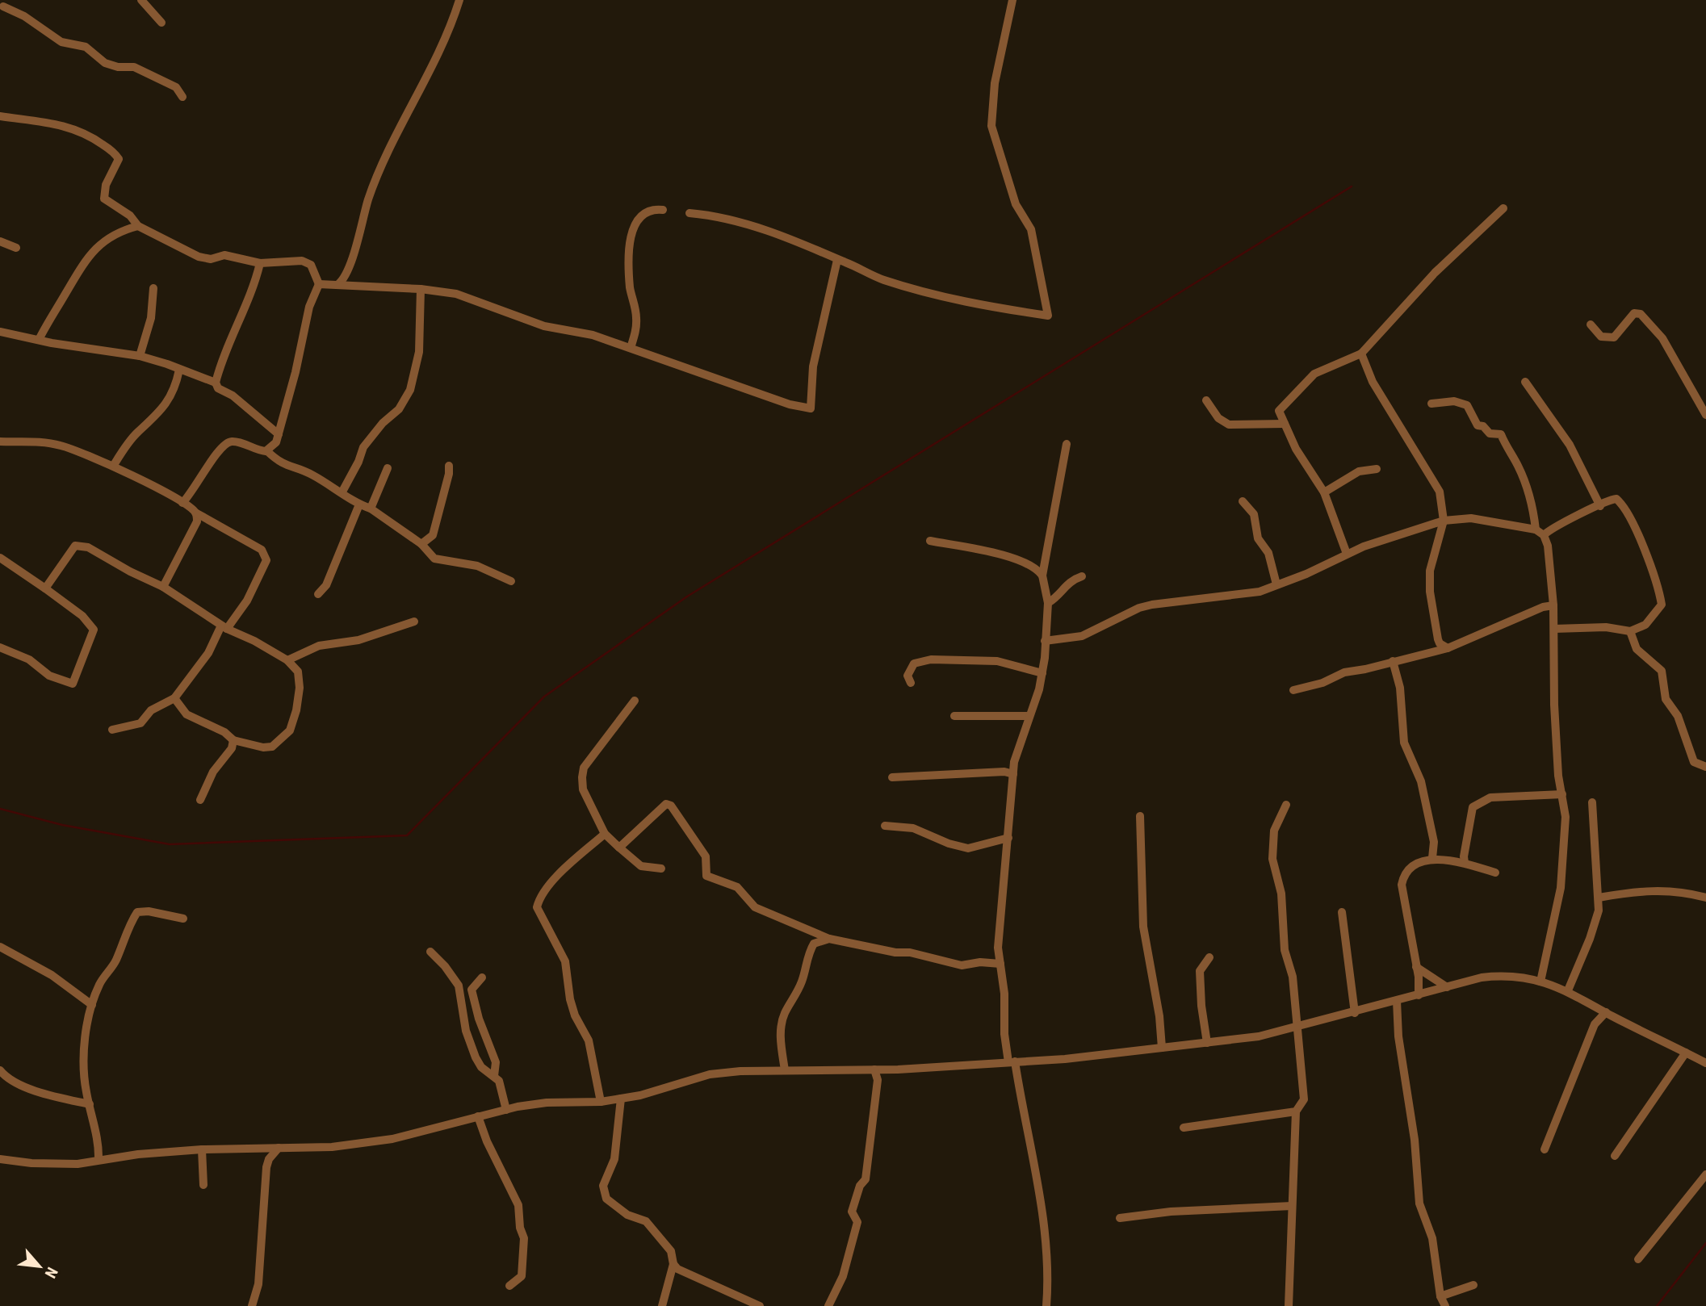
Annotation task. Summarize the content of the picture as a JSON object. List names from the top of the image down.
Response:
{
  "north": "bottom right"
}
